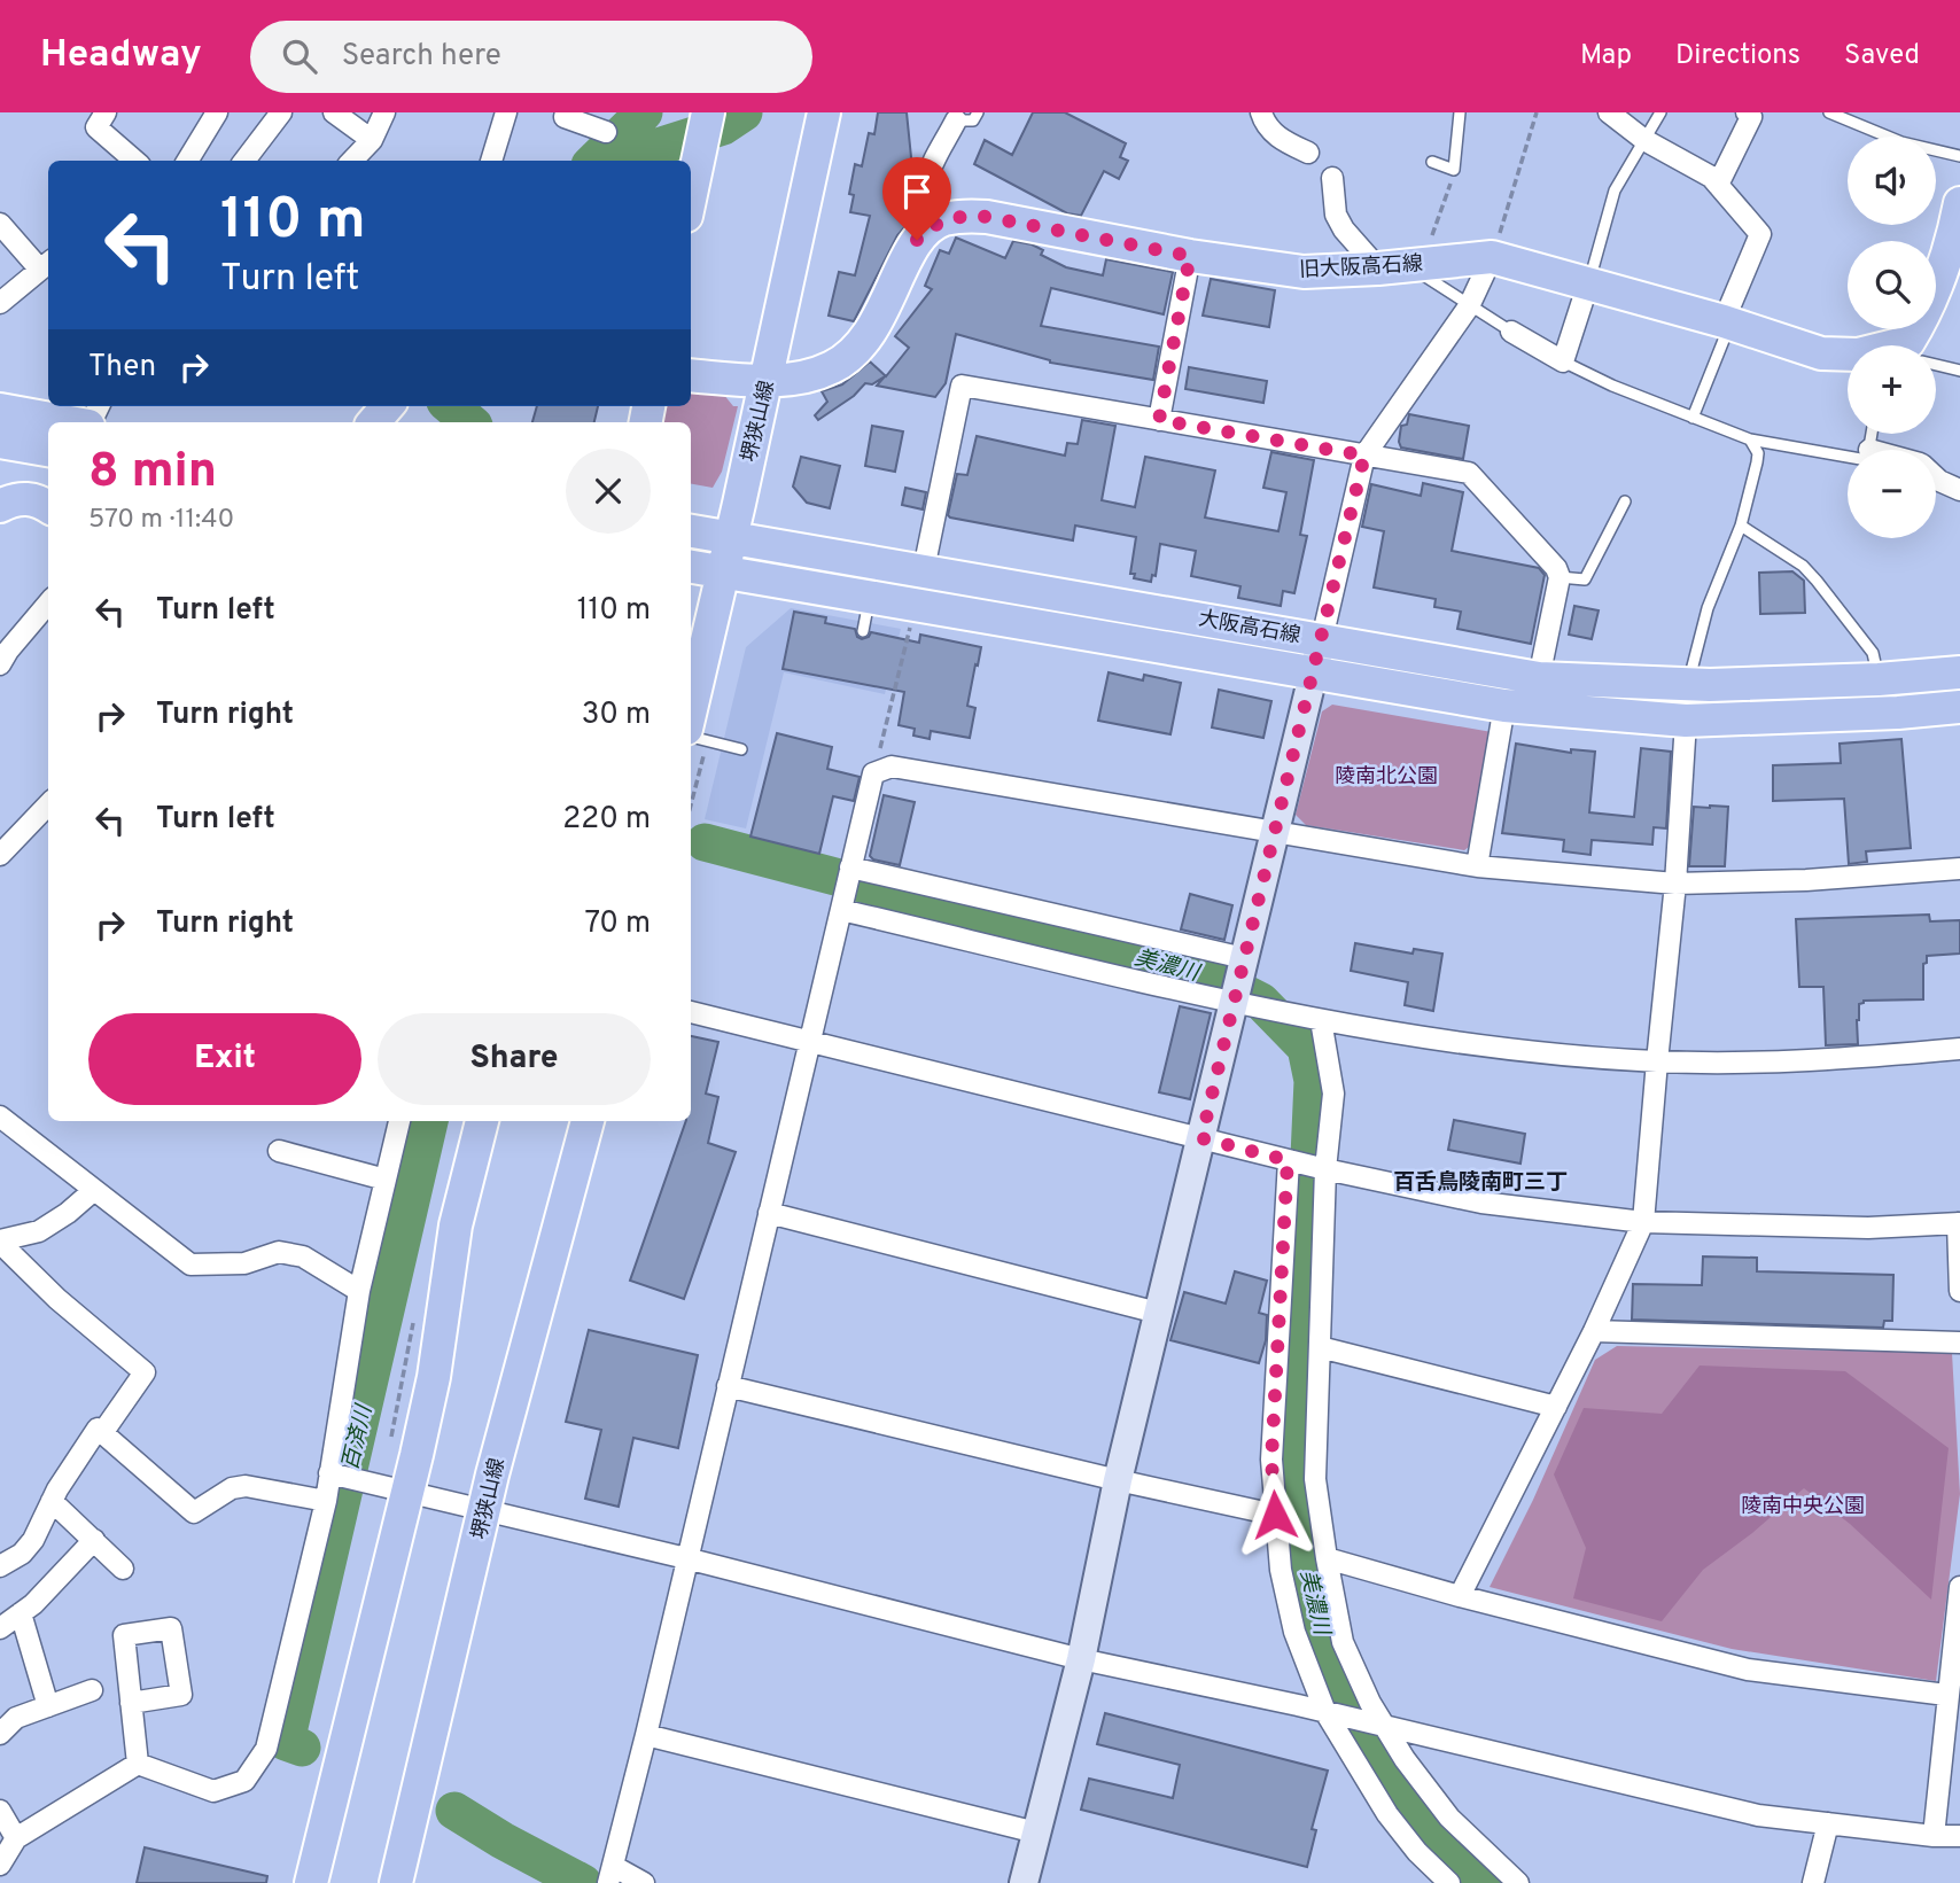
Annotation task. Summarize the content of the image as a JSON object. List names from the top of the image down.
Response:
{
  "streets": {
    "main road": ["旧大阪高石線", "堺狭山線", "大阪高石線"]
  },
  "crossings": [
    ["堺狭山線", "大阪高石線"]
  ],
  "districts": ["百舌鳥陵南町三丁"],
  "water": ["美濃川", "百済川"],
  "parks": ["陵南北公園", "陵南中央公園"],
  "page": {
    "header": "Headway",
    "search": "Search here",
    "nav": ["Map", "Directions", "Saved"],
    "map_buttons": ["+", "−"],
    "turn": ["110 m", "Turn left"],
    "then": "Then",
    "heading": ["8 min", "570 m · 11:40"],
    "list": [
      {
        "name": "Turn left",
        "value": "110 m"
      },
      {
        "name": "Turn right",
        "value": "30 m"
      },
      {
        "name": "Turn left",
        "value": "220 m"
      },
      {
        "name": "Turn right",
        "value": "70 m"
      }
    ],
    "buttons": ["Exit", "Share"]
  }
}
